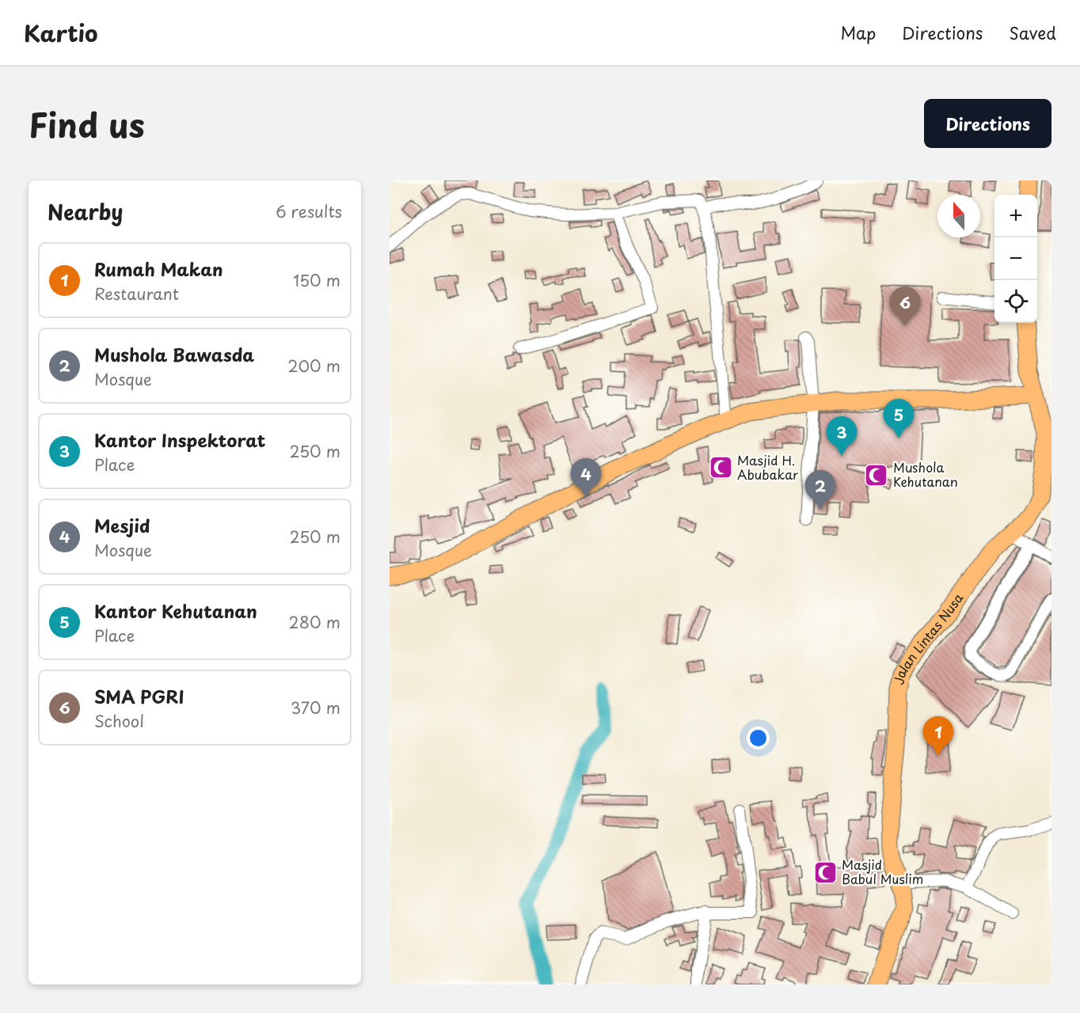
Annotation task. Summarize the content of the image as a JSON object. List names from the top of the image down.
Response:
{
  "streets": {
    "highway": ["Jalan Lintas Nusa"]
  },
  "places": {
    "mosque": ["Masjid H. Abubakar", "Mushola Kehutanan", "Masjid Babul Muslim"]
  },
  "north": "top",
  "page": {
    "header": "Kartio",
    "nav": ["Map", "Directions", "Saved"],
    "title": "Find us",
    "buttons": "Directions",
    "heading": ["Nearby", "6 results"],
    "map_buttons": ["+", "−"],
    "list": [
      {
        "mark": "1",
        "name": "Rumah Makan",
        "note": "Restaurant",
        "value": "150 m"
      },
      {
        "mark": "2",
        "name": "Mushola Bawasda",
        "note": "Mosque",
        "value": "200 m"
      },
      {
        "mark": "3",
        "name": "Kantor Inspektorat",
        "note": "Place",
        "value": "250 m"
      },
      {
        "mark": "4",
        "name": "Mesjid",
        "note": "Mosque",
        "value": "250 m"
      },
      {
        "mark": "5",
        "name": "Kantor Kehutanan",
        "note": "Place",
        "value": "280 m"
      },
      {
        "mark": "6",
        "name": "SMA PGRI",
        "note": "School",
        "value": "370 m"
      }
    ],
    "pins": [
      "6",
      "5",
      "3",
      "4",
      "2",
      "1"
    ]
  }
}
